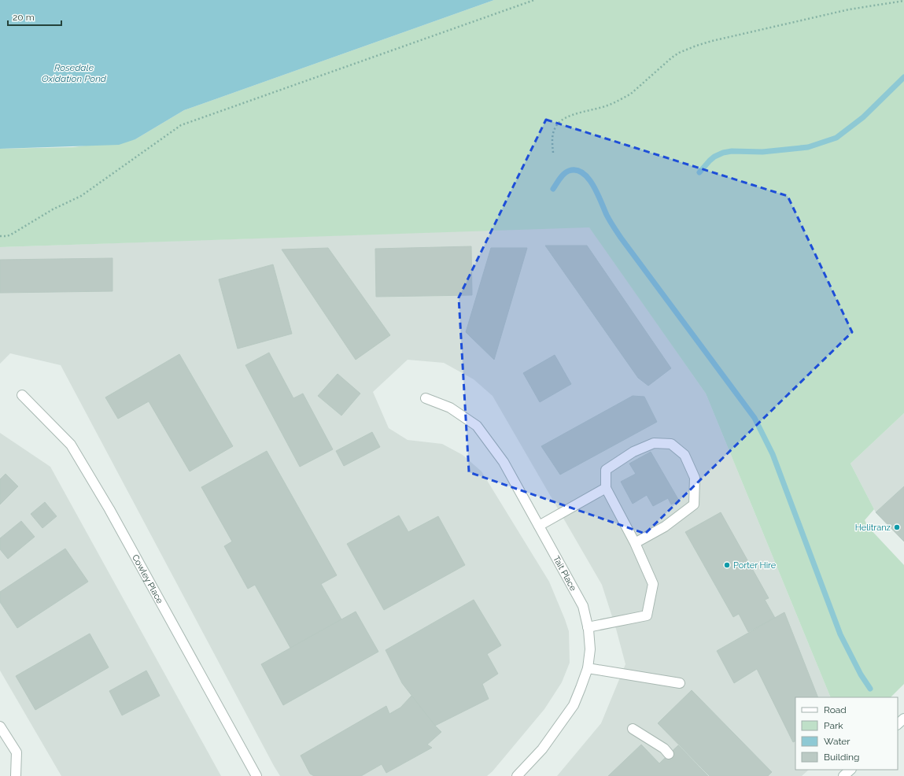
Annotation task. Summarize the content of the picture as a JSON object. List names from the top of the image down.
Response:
{
  "streets": {
    "street": ["Tait Place", "Cowley Place"]
  },
  "water": ["Rosedale Oxidation Pond"],
  "places": ["Helitranz", "Porter Hire"],
  "legend": [
    "Road",
    "Park",
    "Water",
    "Building"
  ],
  "scale_bar": "20 m"
}
